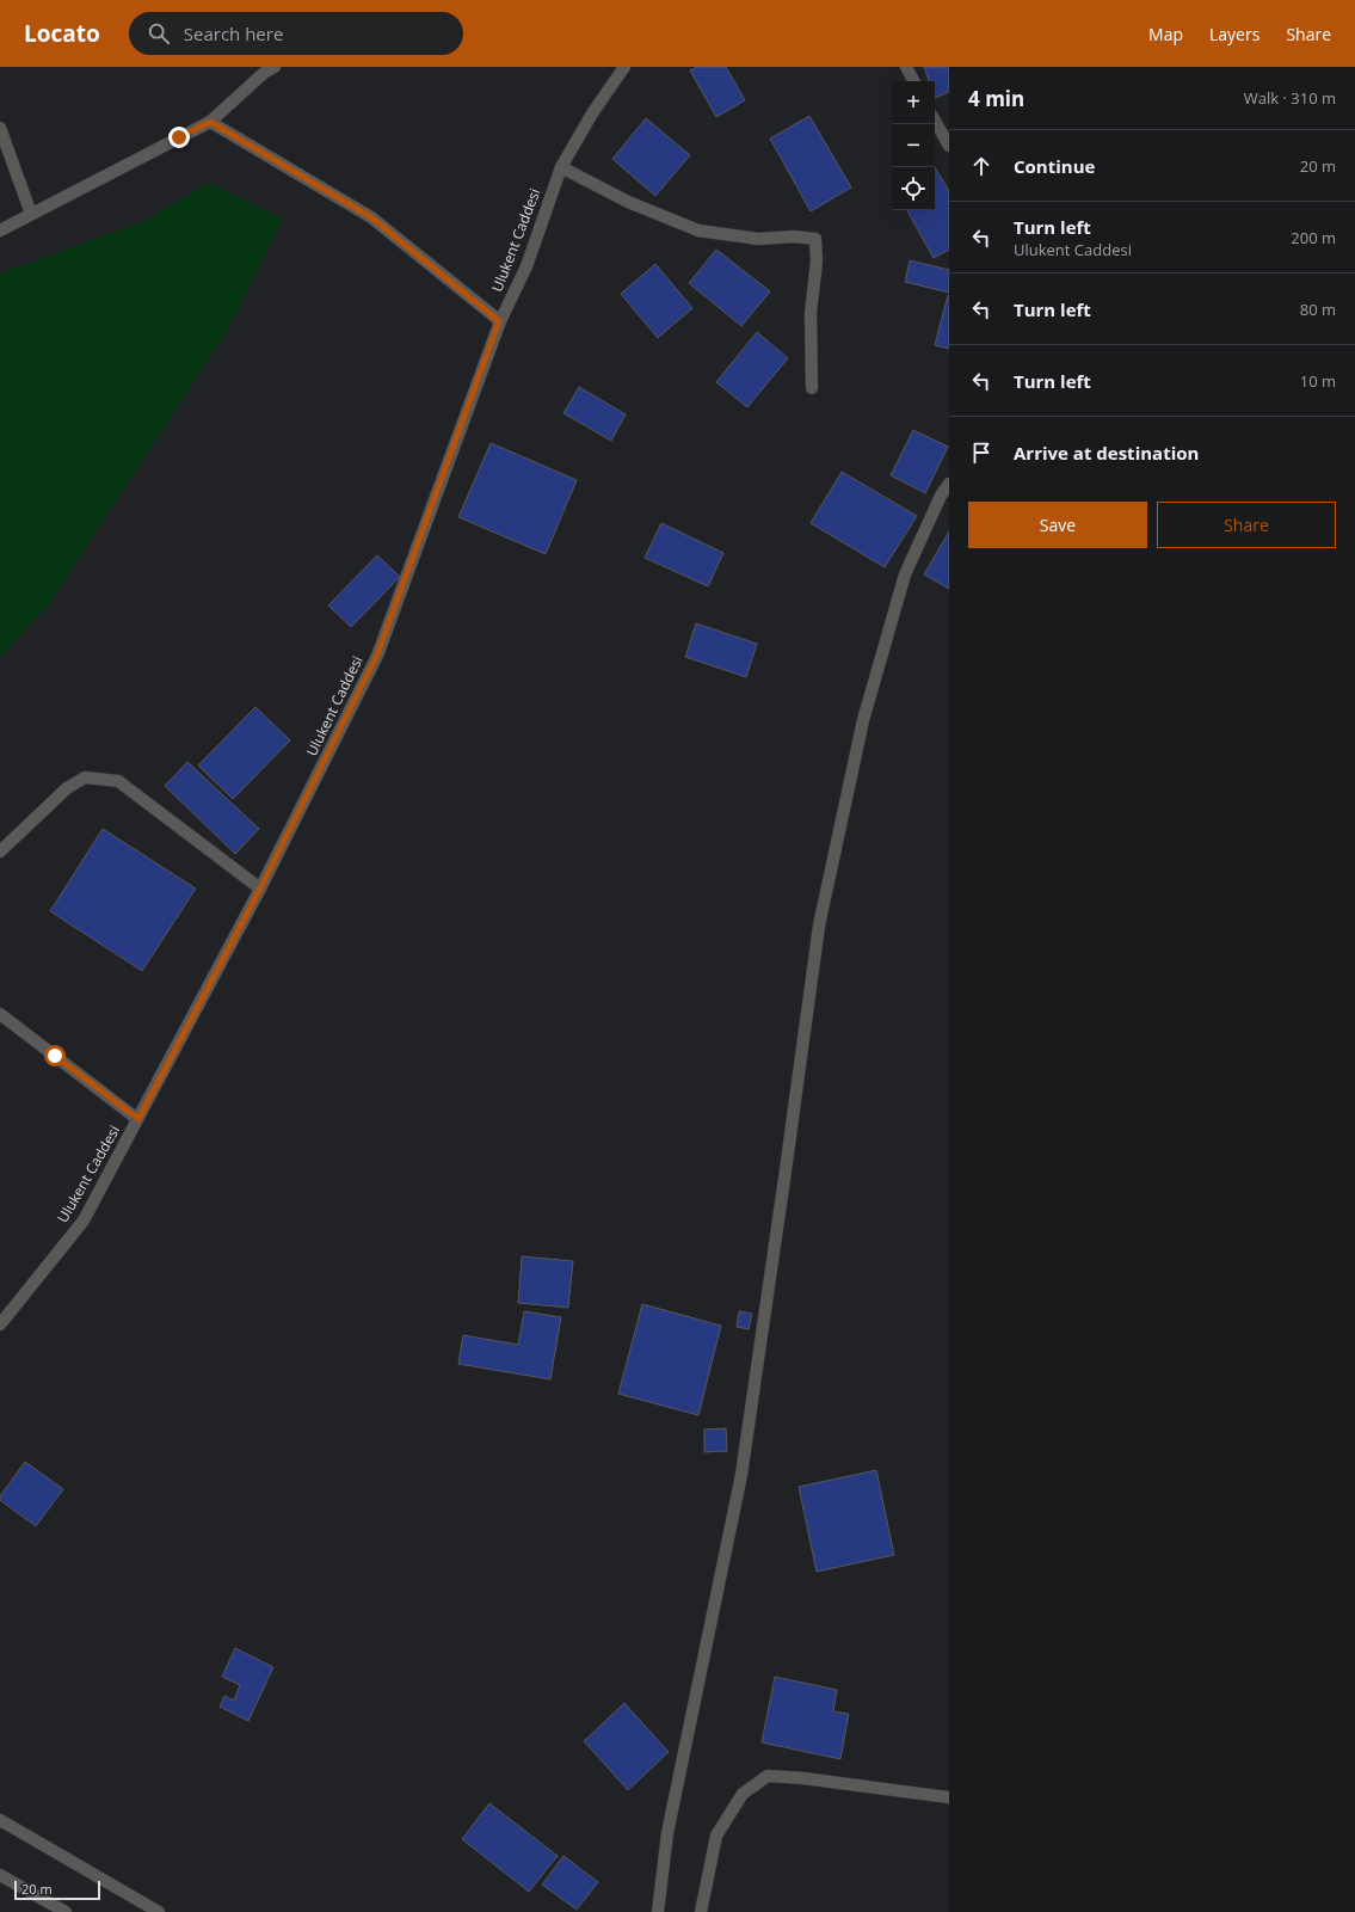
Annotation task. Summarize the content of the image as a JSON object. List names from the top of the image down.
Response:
{
  "streets": {
    "street": ["Ulukent Caddesi"]
  },
  "scale_bar": "20 m",
  "page": {
    "header": "Locato",
    "search": "Search here",
    "nav": ["Map", "Layers", "Share"],
    "heading": ["4 min", "Walk · 310 m"],
    "map_buttons": ["+", "−"],
    "list": [
      ["Continue", "20 m"],
      ["Turn left", "Ulukent Caddesi", "200 m"],
      ["Turn left", "80 m"],
      ["Turn left", "10 m"],
      "Arrive at destination"
    ],
    "buttons": ["Save", "Share"],
    "scale": "20 m"
  }
}
